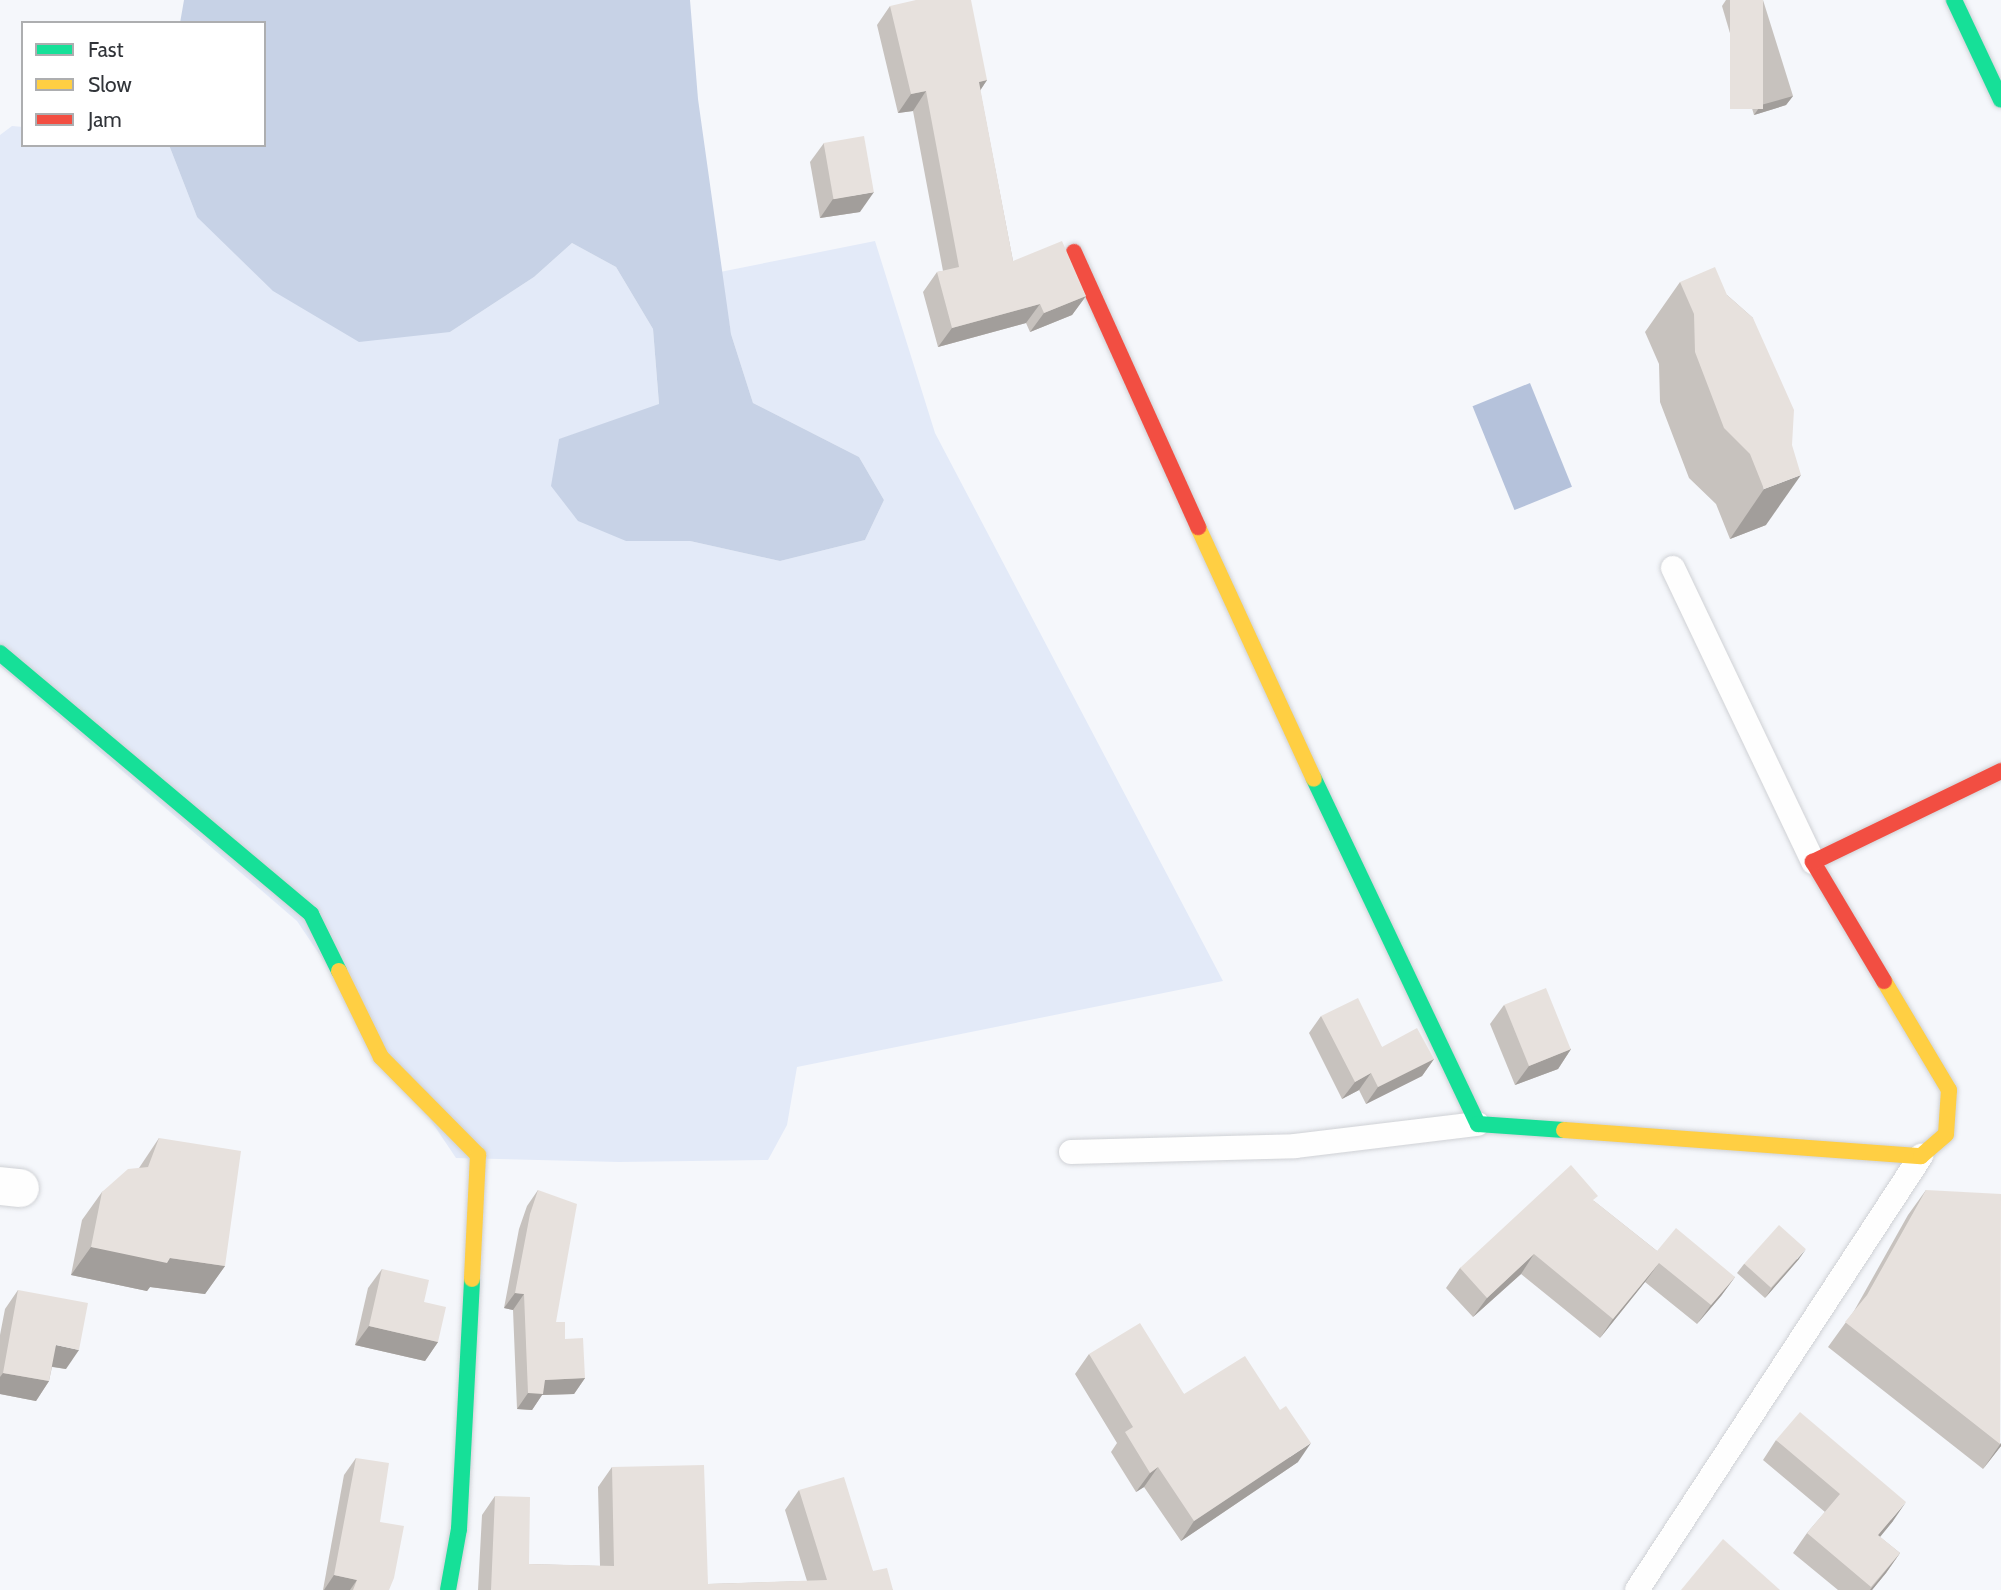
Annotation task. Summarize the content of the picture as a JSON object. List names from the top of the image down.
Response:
{
  "legend": ["Fast", "Slow", "Jam"]
}
